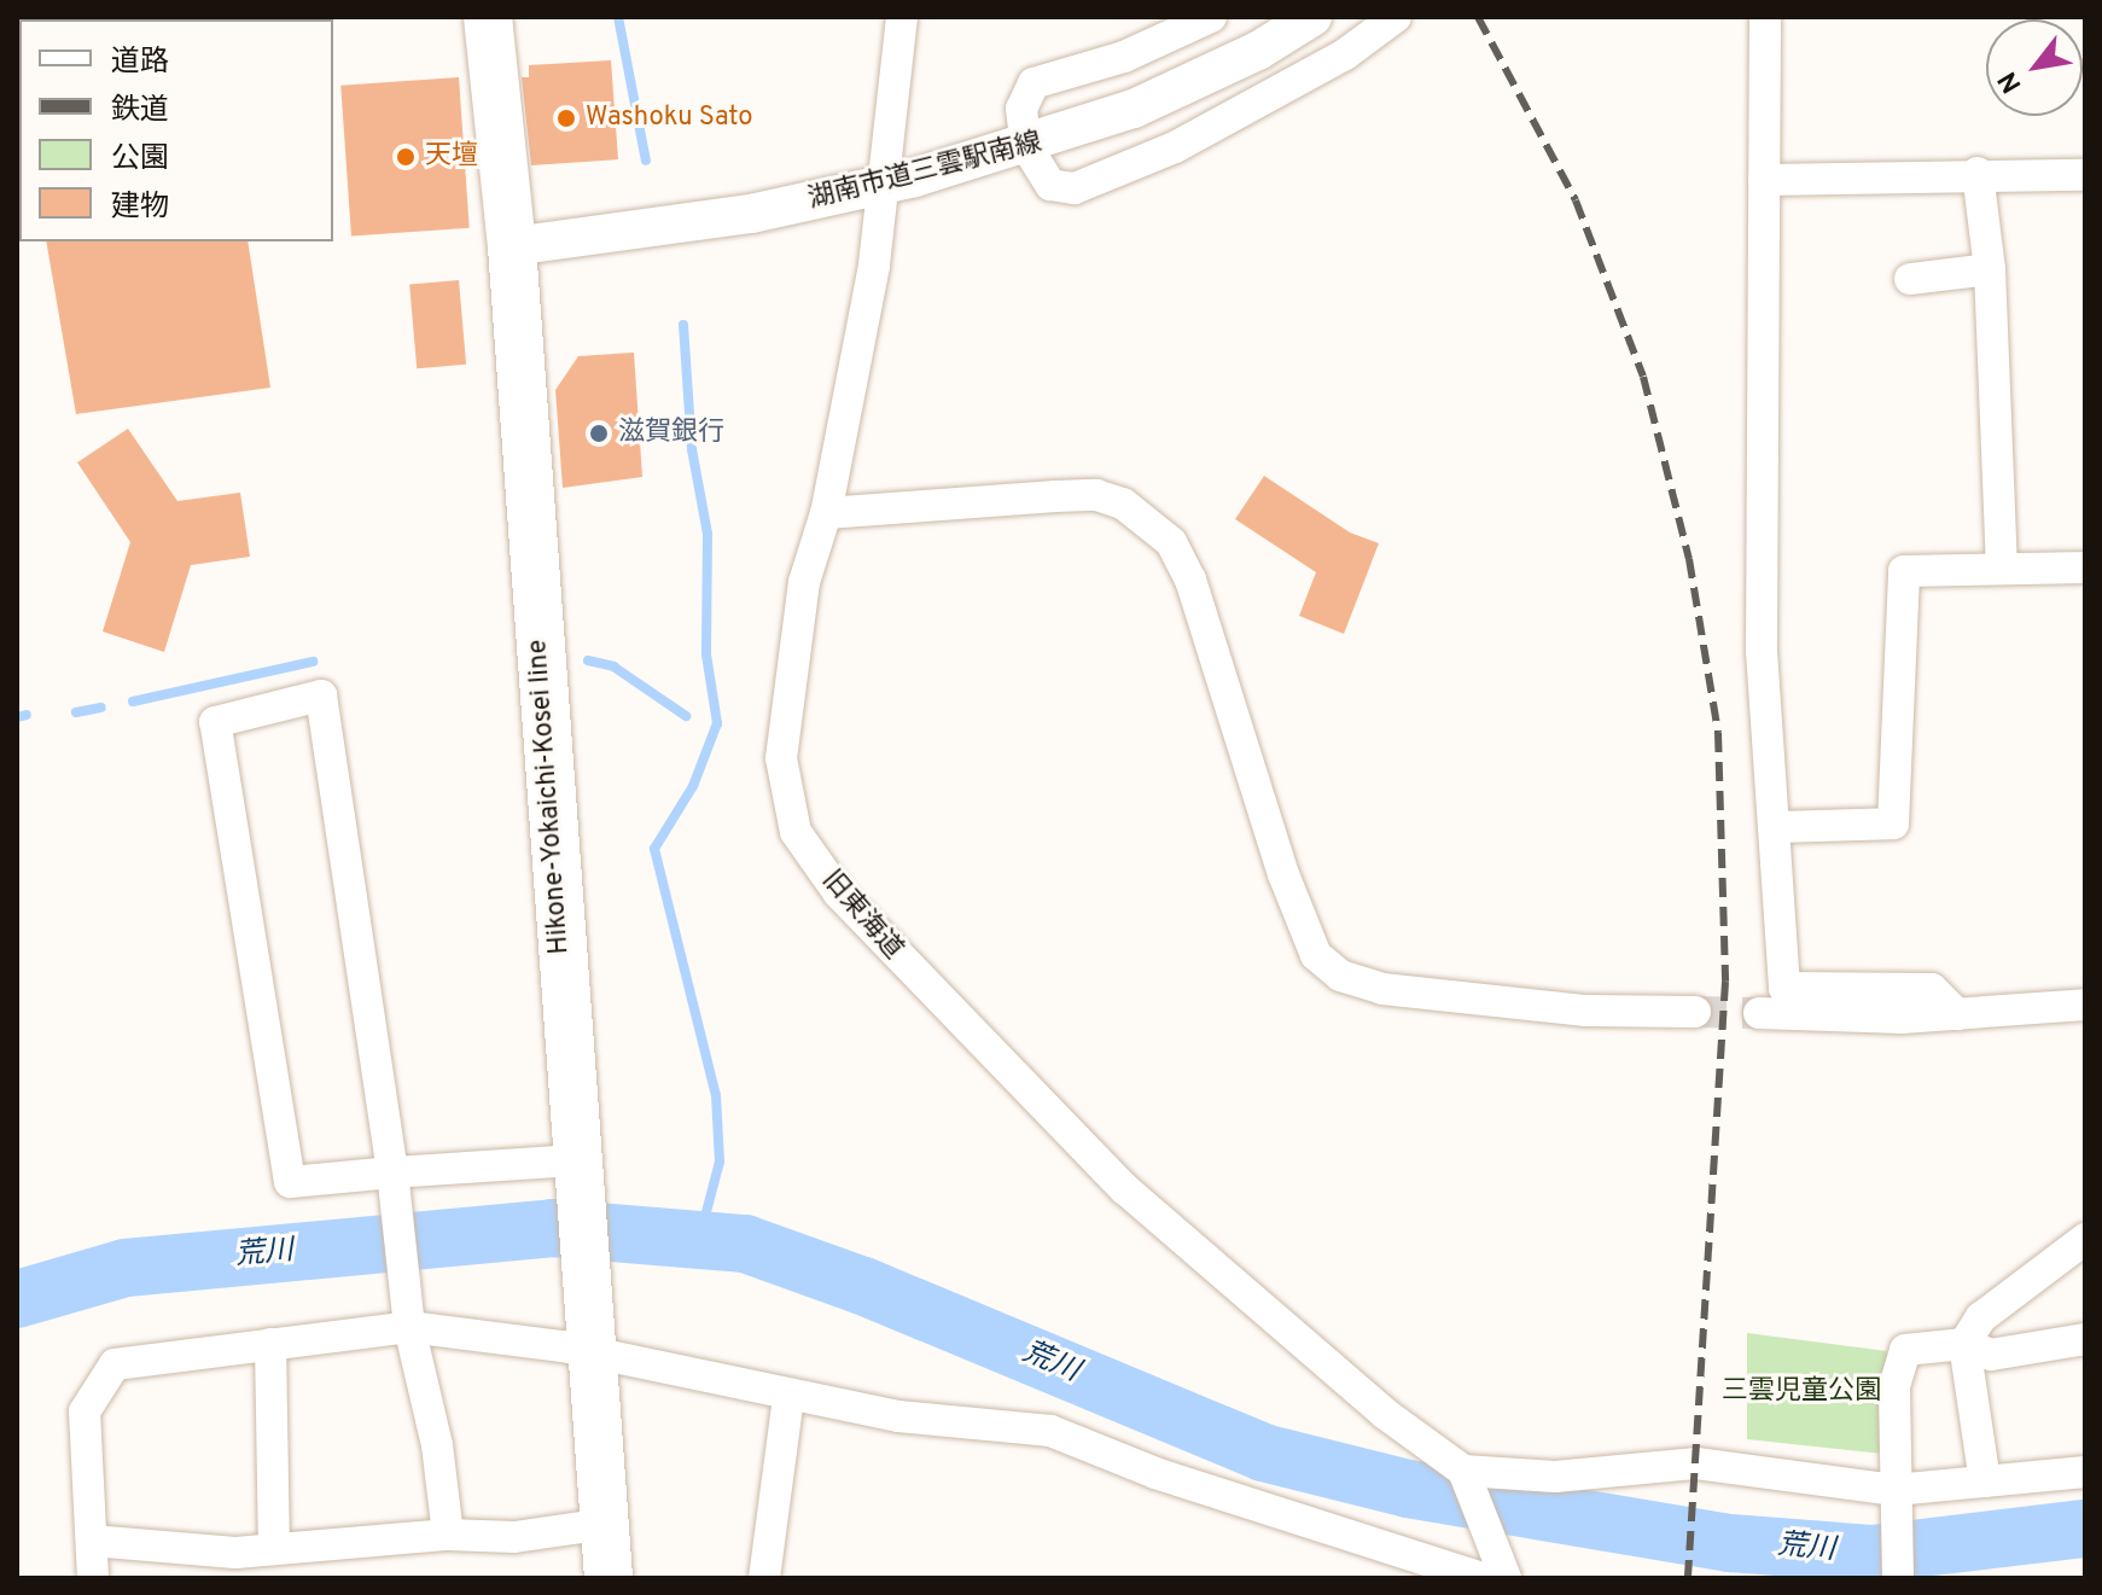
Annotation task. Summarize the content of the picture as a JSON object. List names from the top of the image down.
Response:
{
  "streets": {
    "main road": ["Hikone-Yokaichi-Kosei line"],
    "street": ["湖南市道三雲駅南線", "旧東海道"]
  },
  "crossings": [
    ["湖南市道三雲駅南線", "Hikone-Yokaichi-Kosei line"],
    ["湖南市道三雲駅南線", "旧東海道"]
  ],
  "water": ["荒川"],
  "parks": ["三雲児童公園"],
  "places": ["Washoku Sato", "天壇", "滋賀銀行"],
  "legend": [
    "道路",
    "鉄道",
    "公園",
    "建物"
  ],
  "north": "bottom left"
}
